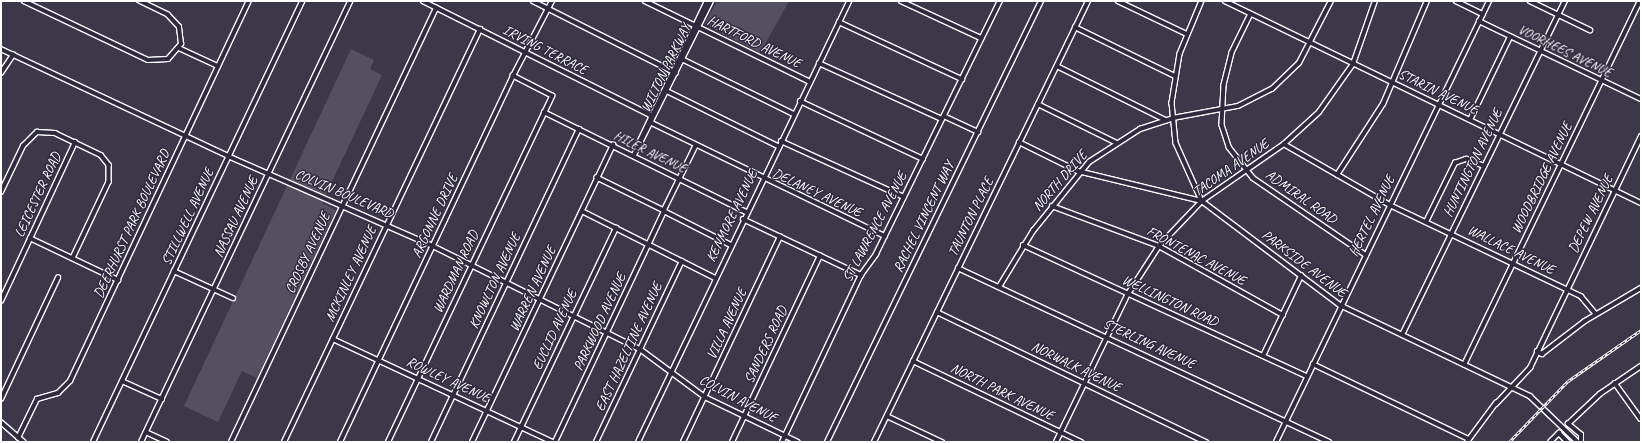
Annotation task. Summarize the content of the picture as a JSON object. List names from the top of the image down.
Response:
{
  "streets": {
    "main road": ["KENMORE AVENUE"],
    "street": [
      "HARTFORD AVENUE",
      "IRVING TERRACE",
      "VOORHEES AVENUE",
      "WILTON PARKWAY",
      "STARIN AVENUE",
      "HILER AVENUE",
      "HUNTINGTON AVENUE",
      "TACOMA AVENUE",
      "WOODBRIDGE AVENUE",
      "NORTH DRIVE",
      "DELANEY AVENUE",
      "COLVIN BOULEVARD",
      "LEICESTER ROAD",
      "ADMIRAL ROAD",
      "DEPEW AVENUE",
      "ARGONNE DRIVE",
      "HERTEL AVENUE",
      "STILLWELL AVENUE",
      "NASSAU AVENUE",
      "RACHEL VINCENT WAY",
      "TAUNTON PLACE",
      "DEERHURST PARK BOULEVARD",
      "ST LAWRENCE AVENUE",
      "WALLACE AVENUE",
      "CROSBY AVENUE",
      "FRONTENAC AVENUE",
      "PARKSIDE AVENUE",
      "WARDMAN ROAD",
      "MCKINLEY AVENUE",
      "KNOWLTON AVENUE",
      "WARREN AVENUE",
      "WELLINGTON ROAD",
      "PARKWOOD AVENUE",
      "VILLA AVENUE",
      "EUCLID AVENUE",
      "STERLING AVENUE",
      "SANDERS ROAD",
      "EAST HAZELTINE AVENUE",
      "NORWALK AVENUE",
      "ROWLEY AVENUE",
      "NORTH PARK AVENUE",
      "COLVIN AVENUE"
    ]
  },
  "crossings": [
    ["HARTFORD AVENUE", "WILTON PARKWAY"],
    ["HARTFORD AVENUE", "KENMORE AVENUE"],
    ["IRVING TERRACE", "WILTON PARKWAY"],
    ["IRVING TERRACE", "ARGONNE DRIVE"],
    ["IRVING TERRACE", "CROSBY AVENUE"],
    ["IRVING TERRACE", "MCKINLEY AVENUE"],
    ["VOORHEES AVENUE", "HUNTINGTON AVENUE"],
    ["VOORHEES AVENUE", "WOODBRIDGE AVENUE"],
    ["VOORHEES AVENUE", "HERTEL AVENUE"],
    ["WILTON PARKWAY", "HILER AVENUE"],
    ["WILTON PARKWAY", "DELANEY AVENUE"],
    ["STARIN AVENUE", "HUNTINGTON AVENUE"],
    ["STARIN AVENUE", "TACOMA AVENUE"],
    ["STARIN AVENUE", "WOODBRIDGE AVENUE"],
    ["STARIN AVENUE", "ADMIRAL ROAD"],
    ["STARIN AVENUE", "DEPEW AVENUE"],
    ["STARIN AVENUE", "HERTEL AVENUE"],
    ["HILER AVENUE", "KENMORE AVENUE"],
    ["HILER AVENUE", "WARDMAN ROAD"],
    ["HILER AVENUE", "KNOWLTON AVENUE"],
    ["HILER AVENUE", "WARREN AVENUE"],
    ["HILER AVENUE", "PARKWOOD AVENUE"],
    ["HUNTINGTON AVENUE", "WALLACE AVENUE"],
    ["HUNTINGTON AVENUE", "PARKSIDE AVENUE"],
    ["TACOMA AVENUE", "ADMIRAL ROAD"],
    ["TACOMA AVENUE", "WALLACE AVENUE"],
    ["TACOMA AVENUE", "FRONTENAC AVENUE"],
    ["TACOMA AVENUE", "PARKSIDE AVENUE"],
    ["TACOMA AVENUE", "WELLINGTON ROAD"],
    ["TACOMA AVENUE", "STERLING AVENUE"],
    ["TACOMA AVENUE", "NORWALK AVENUE"],
    ["TACOMA AVENUE", "NORTH PARK AVENUE"],
    ["WOODBRIDGE AVENUE", "WALLACE AVENUE"],
    ["WOODBRIDGE AVENUE", "PARKSIDE AVENUE"],
    ["NORTH DRIVE", "FRONTENAC AVENUE"],
    ["NORTH DRIVE", "PARKSIDE AVENUE"],
    ["NORTH DRIVE", "WELLINGTON ROAD"],
    ["NORTH DRIVE", "STERLING AVENUE"],
    ["DELANEY AVENUE", "KENMORE AVENUE"],
    ["DELANEY AVENUE", "ST LAWRENCE AVENUE"],
    ["DELANEY AVENUE", "PARKWOOD AVENUE"],
    ["COLVIN BOULEVARD", "ARGONNE DRIVE"],
    ["COLVIN BOULEVARD", "KENMORE AVENUE"],
    ["COLVIN BOULEVARD", "STILLWELL AVENUE"],
    ["COLVIN BOULEVARD", "NASSAU AVENUE"],
    ["COLVIN BOULEVARD", "DEERHURST PARK BOULEVARD"],
    ["COLVIN BOULEVARD", "CROSBY AVENUE"],
    ["COLVIN BOULEVARD", "WARDMAN ROAD"],
    ["COLVIN BOULEVARD", "MCKINLEY AVENUE"],
    ["COLVIN BOULEVARD", "KNOWLTON AVENUE"],
    ["COLVIN BOULEVARD", "WARREN AVENUE"],
    ["COLVIN BOULEVARD", "PARKWOOD AVENUE"],
    ["COLVIN BOULEVARD", "EUCLID AVENUE"],
    ["COLVIN BOULEVARD", "EAST HAZELTINE AVENUE"],
    ["COLVIN BOULEVARD", "COLVIN AVENUE"],
    ["ADMIRAL ROAD", "HERTEL AVENUE"],
    ["DEPEW AVENUE", "WALLACE AVENUE"],
    ["DEPEW AVENUE", "PARKSIDE AVENUE"],
    ["ARGONNE DRIVE", "WARDMAN ROAD"],
    ["ARGONNE DRIVE", "ROWLEY AVENUE"],
    ["KENMORE AVENUE", "COLVIN AVENUE"],
    ["HERTEL AVENUE", "WALLACE AVENUE"],
    ["HERTEL AVENUE", "PARKSIDE AVENUE"],
    ["HERTEL AVENUE", "WELLINGTON ROAD"],
    ["HERTEL AVENUE", "STERLING AVENUE"],
    ["TAUNTON PLACE", "STERLING AVENUE"],
    ["TAUNTON PLACE", "NORWALK AVENUE"],
    ["TAUNTON PLACE", "NORTH PARK AVENUE"],
    ["ST LAWRENCE AVENUE", "COLVIN AVENUE"],
    ["WARDMAN ROAD", "ROWLEY AVENUE"],
    ["MCKINLEY AVENUE", "ROWLEY AVENUE"],
    ["KNOWLTON AVENUE", "ROWLEY AVENUE"],
    ["WARREN AVENUE", "ROWLEY AVENUE"],
    ["PARKWOOD AVENUE", "ROWLEY AVENUE"],
    ["VILLA AVENUE", "COLVIN AVENUE"],
    ["EUCLID AVENUE", "ROWLEY AVENUE"],
    ["SANDERS ROAD", "COLVIN AVENUE"]
  ]
}
